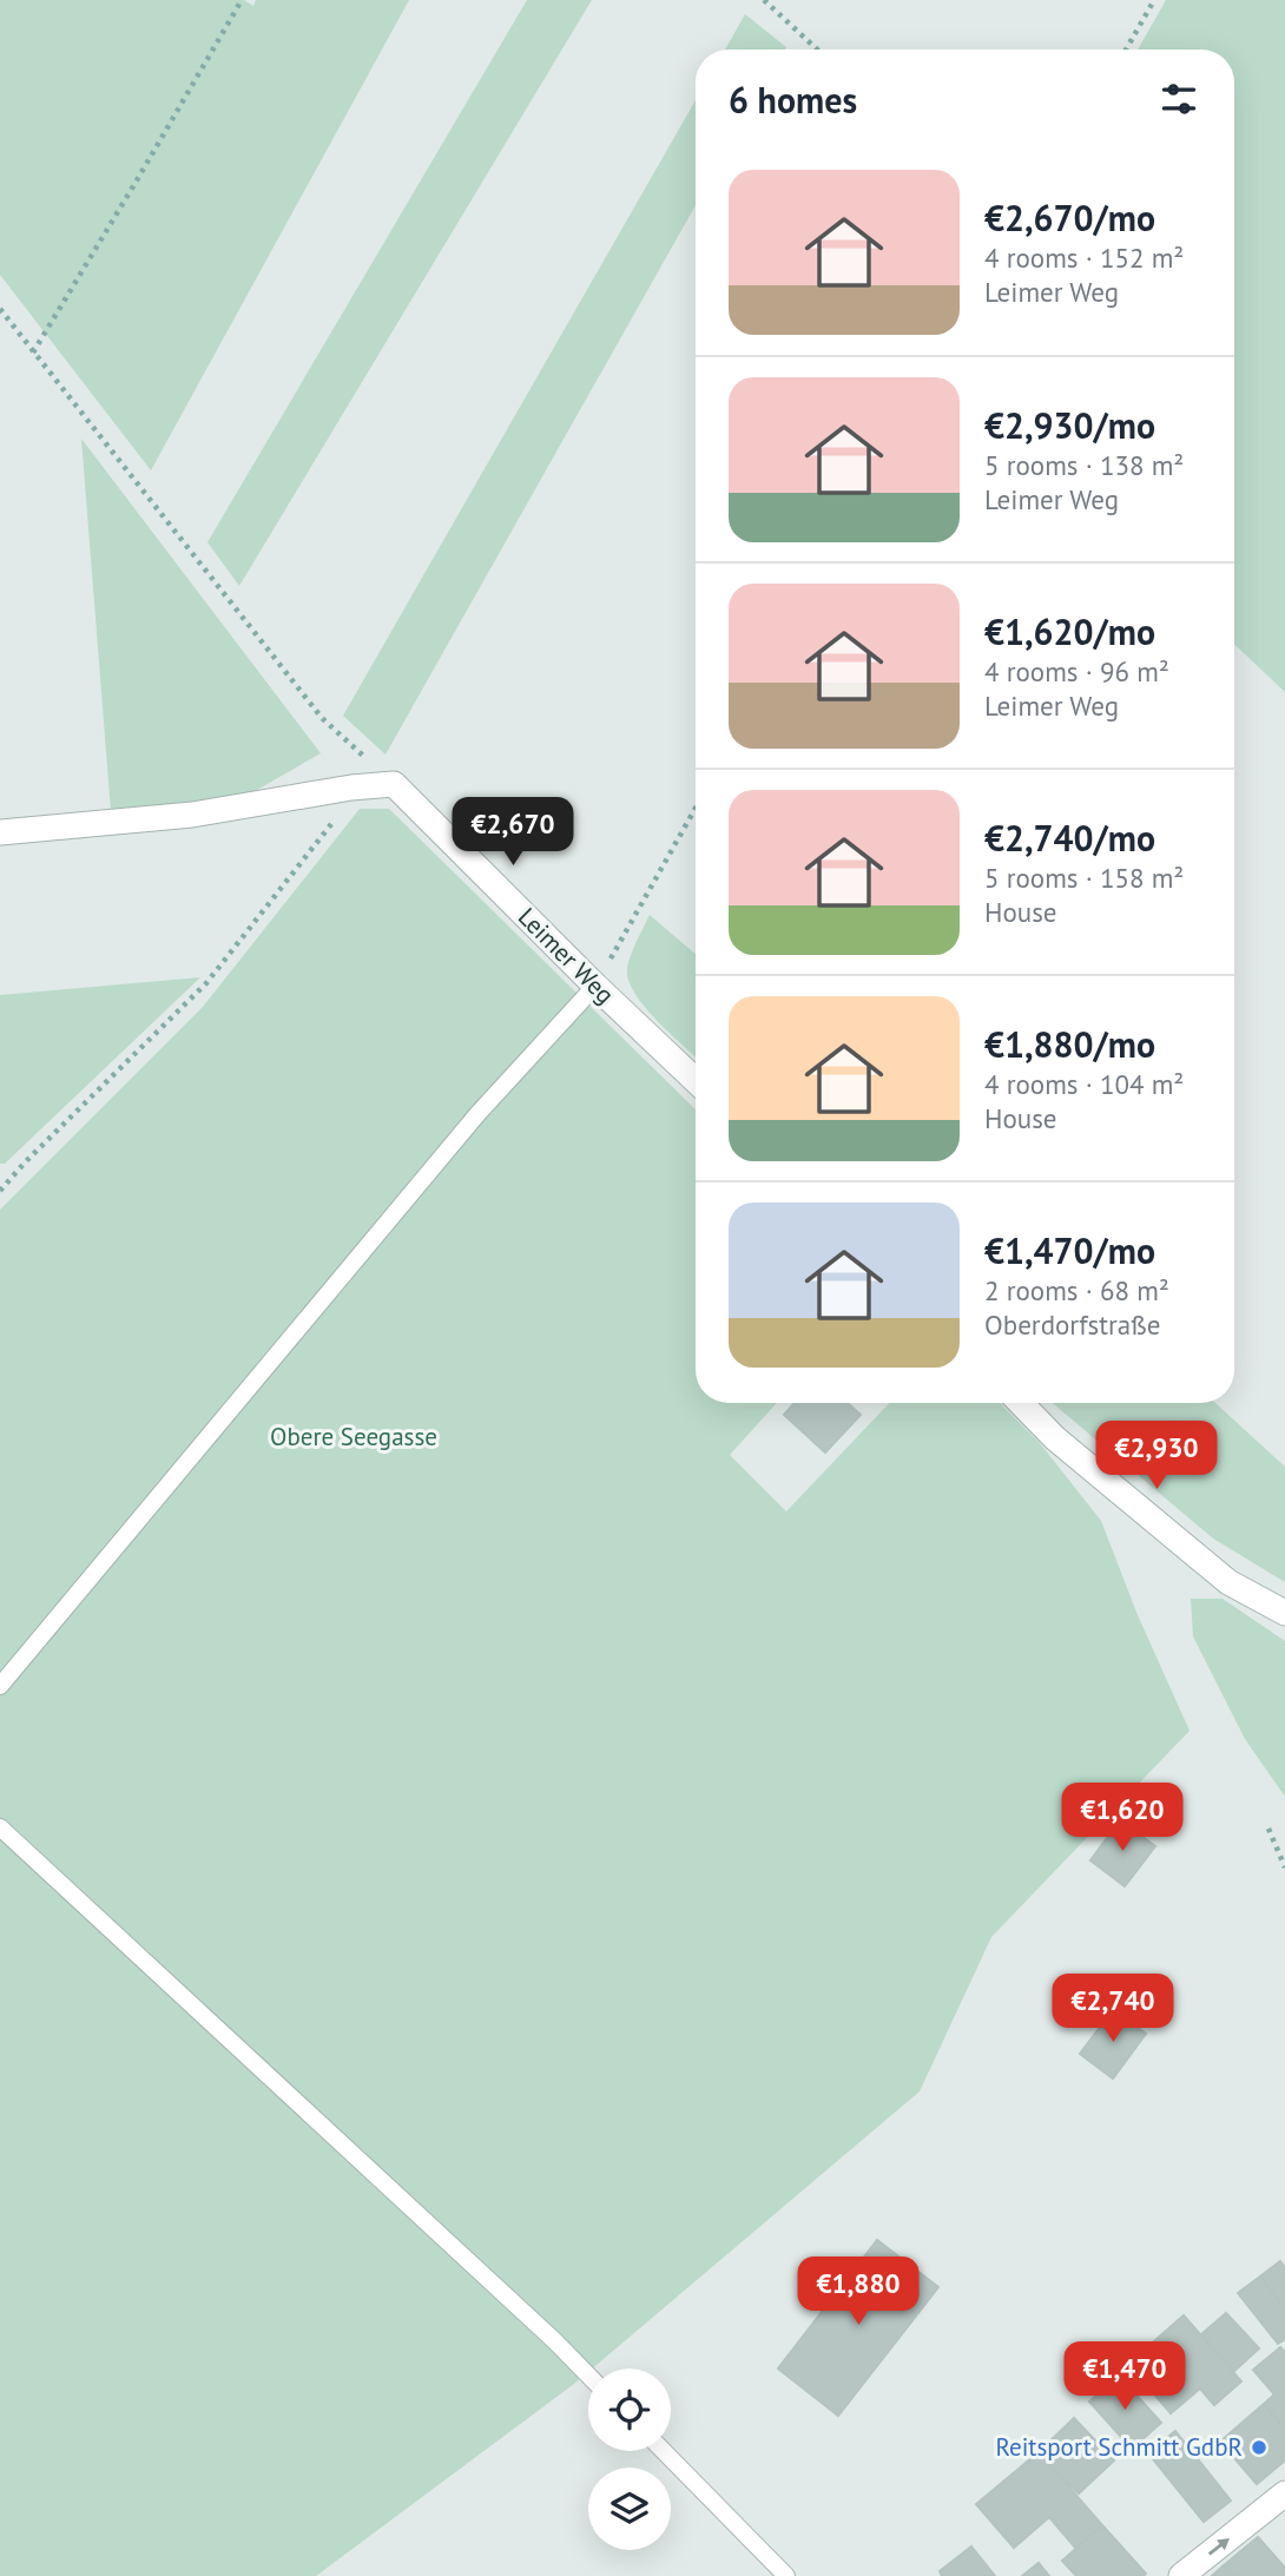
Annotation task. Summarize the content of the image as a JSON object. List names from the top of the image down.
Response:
{
  "streets": {
    "street": ["Leimer Weg"]
  },
  "parks": ["Obere Seegasse"],
  "places": ["Reitsport Schmitt GdbR"],
  "page": {
    "heading": "6 homes",
    "list": [
      {
        "name": "€2,670/mo",
        "note": "4 rooms · 152 m² · Leimer Weg"
      },
      {
        "name": "€2,930/mo",
        "note": "5 rooms · 138 m² · Leimer Weg"
      },
      {
        "name": "€1,620/mo",
        "note": "4 rooms · 96 m² · Leimer Weg"
      },
      {
        "name": "€2,740/mo",
        "note": "5 rooms · 158 m² · House"
      },
      {
        "name": "€1,880/mo",
        "note": "4 rooms · 104 m² · House"
      },
      {
        "name": "€1,470/mo",
        "note": "2 rooms · 68 m² · Oberdorfstraße"
      }
    ],
    "price": [
      "€2,670",
      "€2,930",
      "€1,620",
      "€2,740",
      "€1,880",
      "€1,470"
    ]
  }
}
